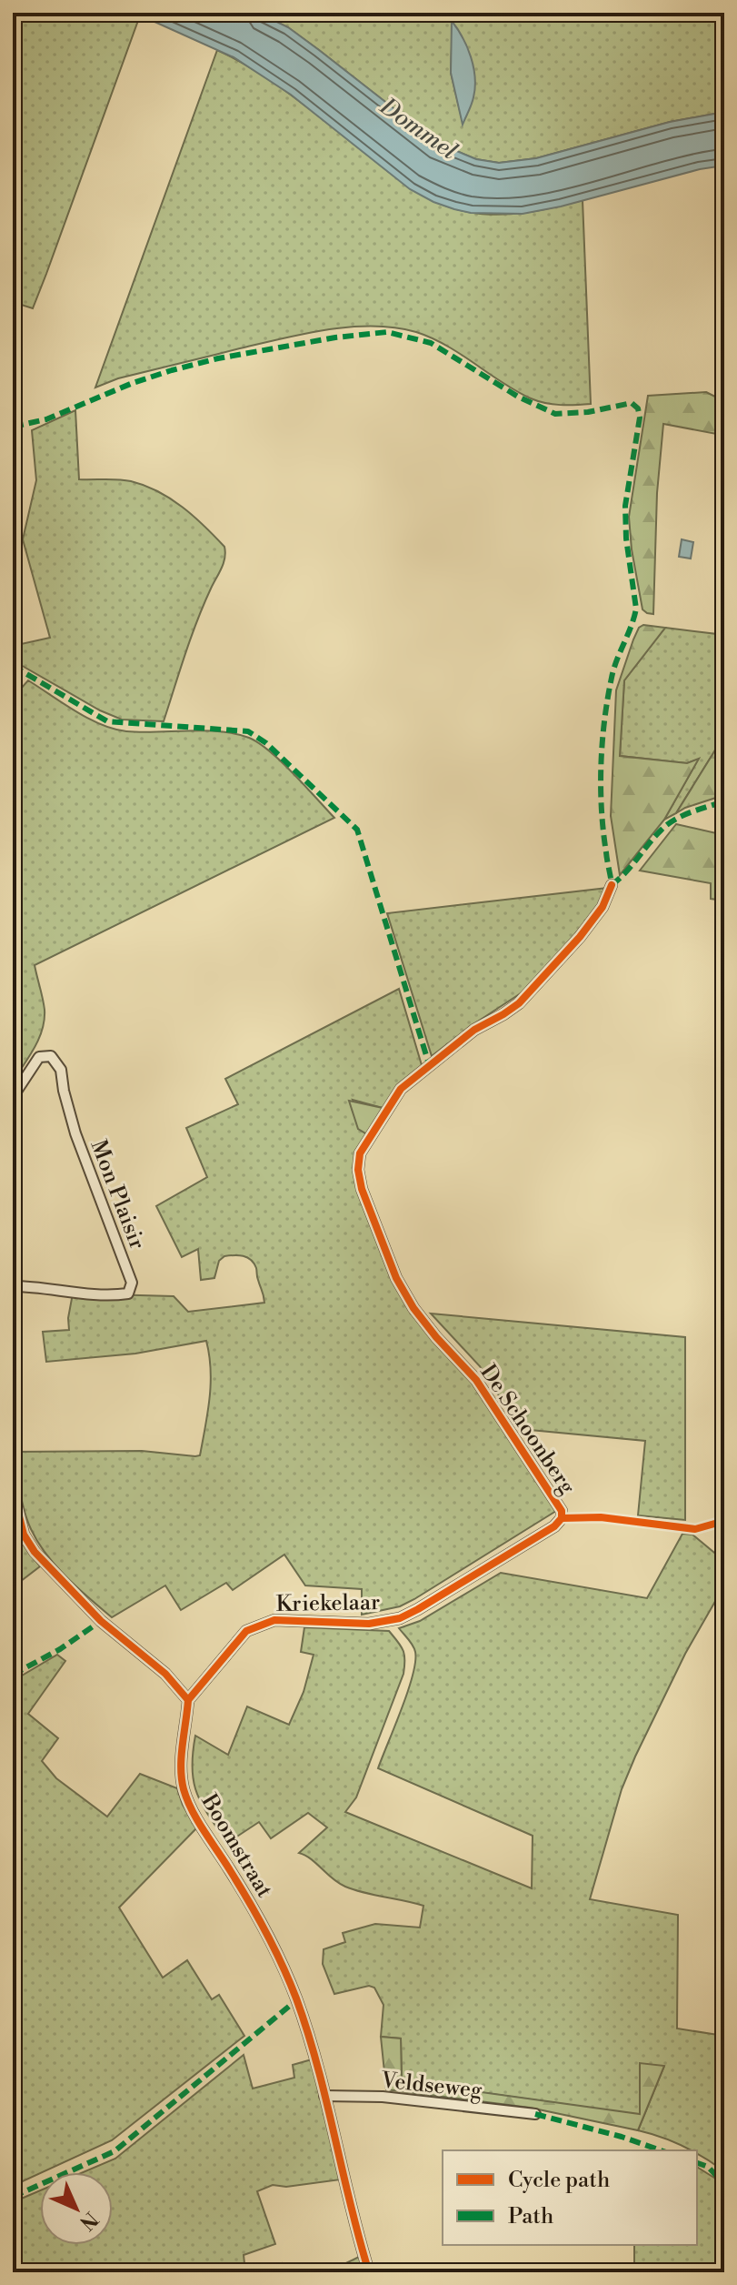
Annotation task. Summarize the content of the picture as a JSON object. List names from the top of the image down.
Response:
{
  "streets": {
    "street": [
      "Mon Plaisir",
      "De Schoonberg",
      "Kriekelaar",
      "Boomstraat",
      "Veldseweg"
    ]
  },
  "crossings": [
    ["De Schoonberg", "Kriekelaar"],
    ["Kriekelaar", "Boomstraat"],
    ["Boomstraat", "Veldseweg"]
  ],
  "water": ["Dommel"],
  "legend": ["Cycle path", "Path"],
  "north": "bottom right"
}
